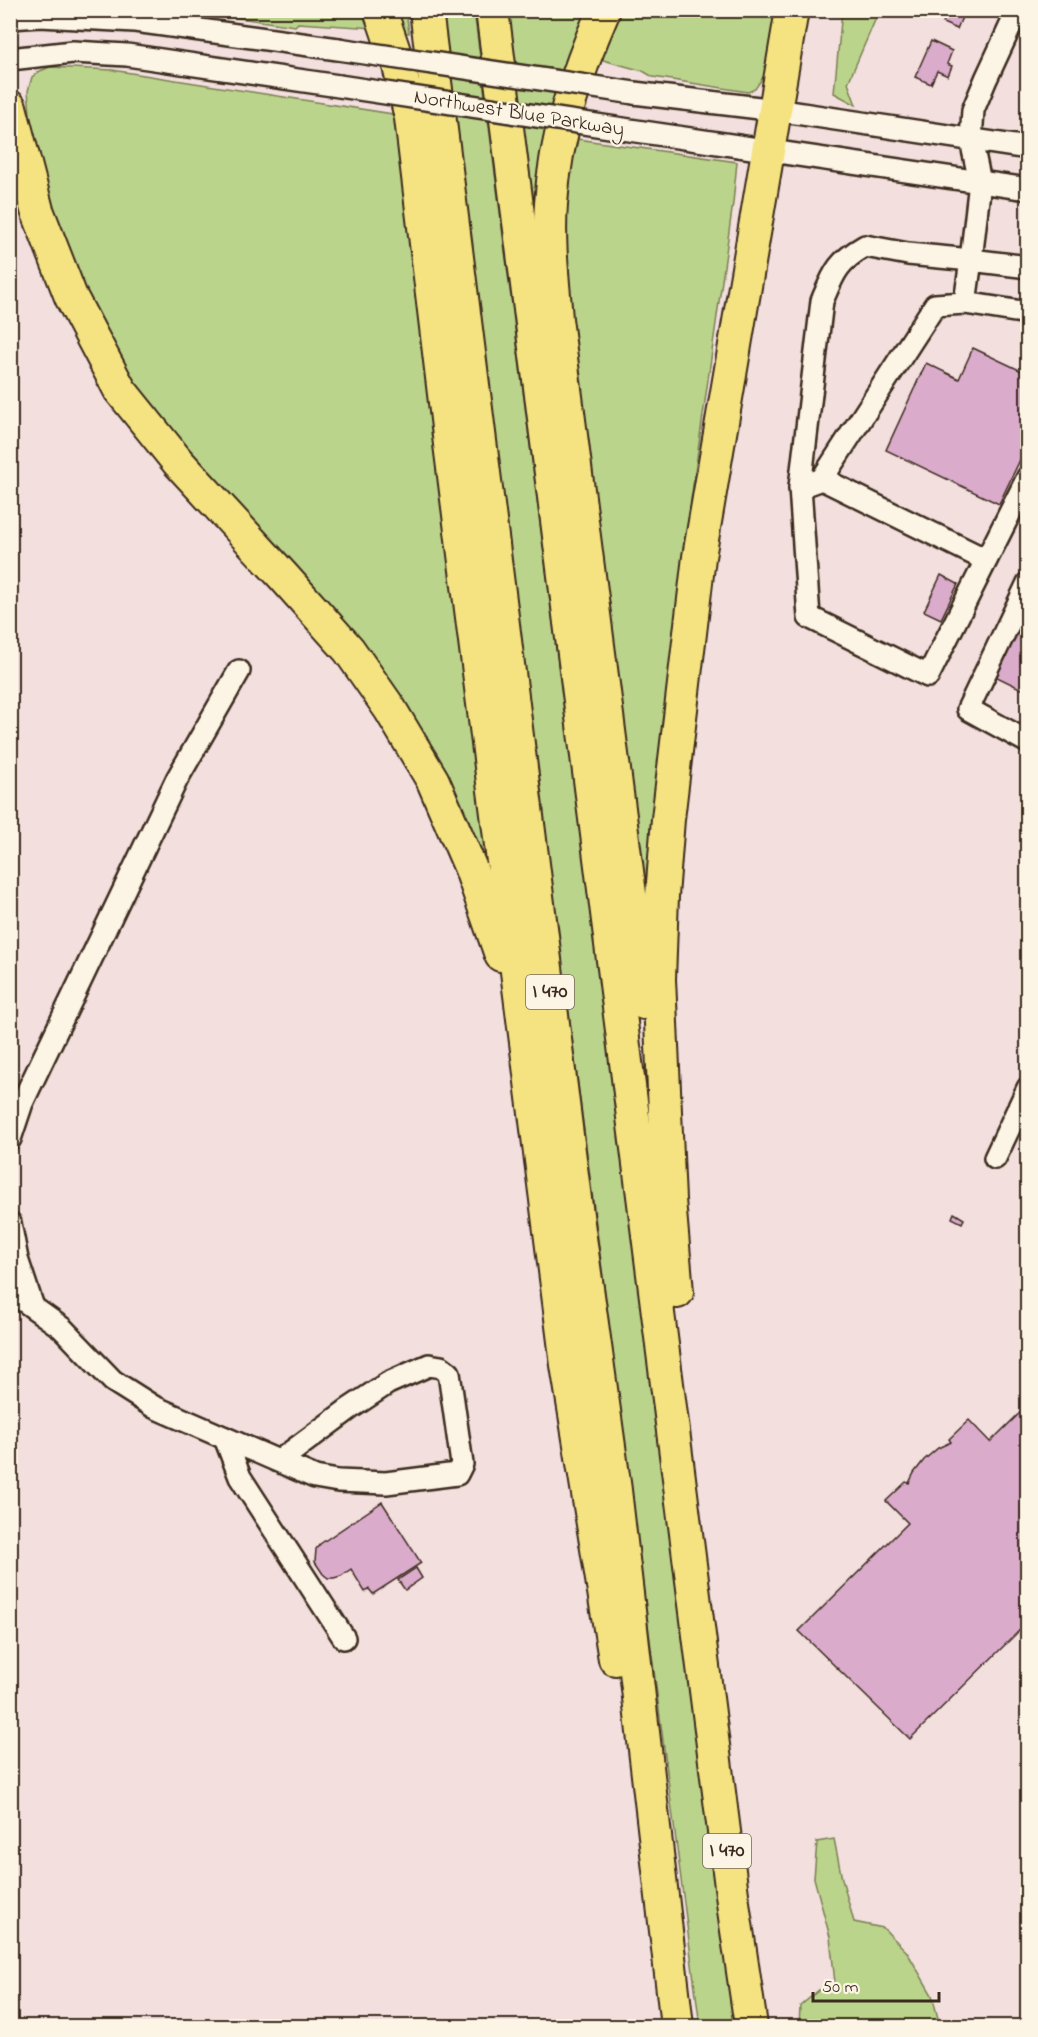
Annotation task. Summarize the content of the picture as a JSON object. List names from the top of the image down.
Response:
{
  "streets": {
    "highway": ["I 470"],
    "street": ["Northwest Blue Parkway"]
  },
  "scale_bar": "50 m"
}
